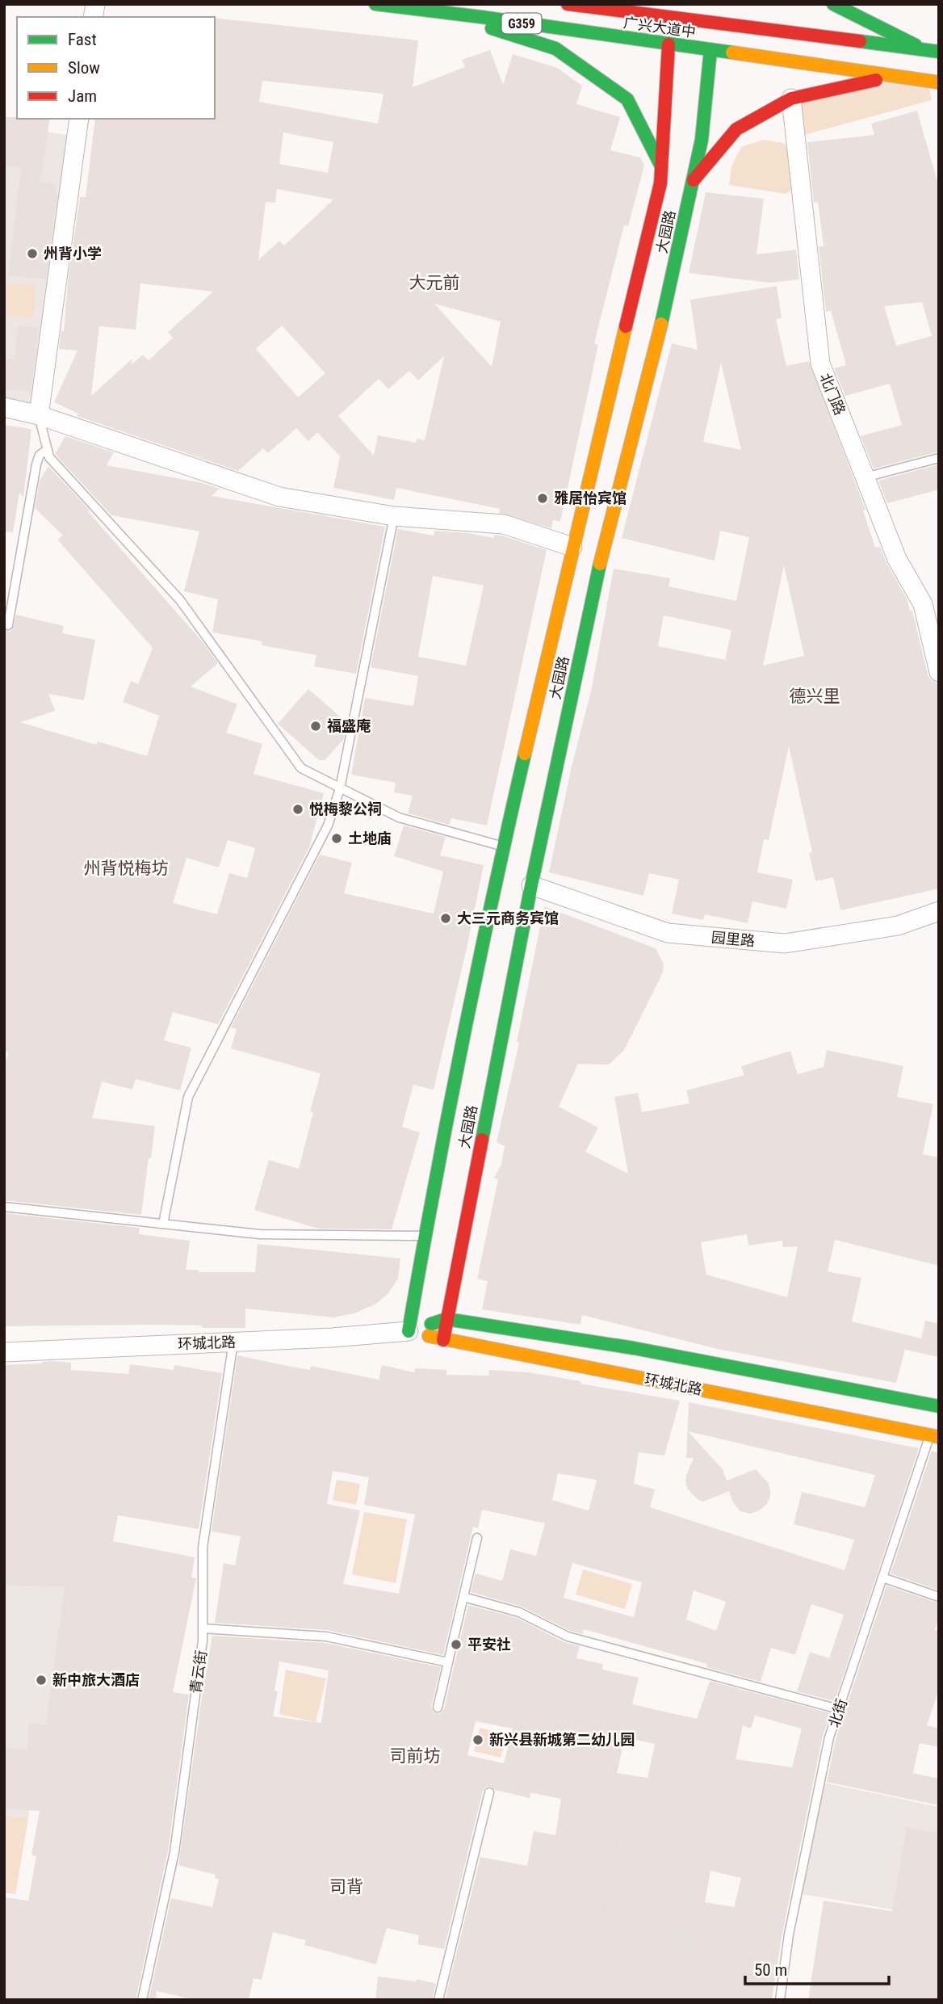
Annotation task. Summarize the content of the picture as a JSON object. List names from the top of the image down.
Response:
{
  "streets": {
    "main road": [
      "G359",
      "广兴大道中",
      "大园路",
      "环城北路"
    ],
    "street": ["北门路", "园里路"],
    "lane": ["青云街", "北街"]
  },
  "crossings": [
    ["广兴大道中", "大园路"],
    ["大园路", "园里路"],
    ["大园路", "环城北路"],
    ["环城北路", "青云街"],
    ["环城北路", "北街"]
  ],
  "districts": [
    "大元前",
    "德兴里",
    "州背悦梅坊",
    "司前坊",
    "司背"
  ],
  "places": [
    "州背小学",
    "雅居怡宾馆",
    "福盛庵",
    "悦梅黎公祠",
    "土地庙",
    "大三元商务宾馆",
    "平安社",
    "新中旅大酒店",
    "新兴县新城第二幼儿园"
  ],
  "legend": ["Fast", "Slow", "Jam"],
  "scale_bar": "50 m"
}
